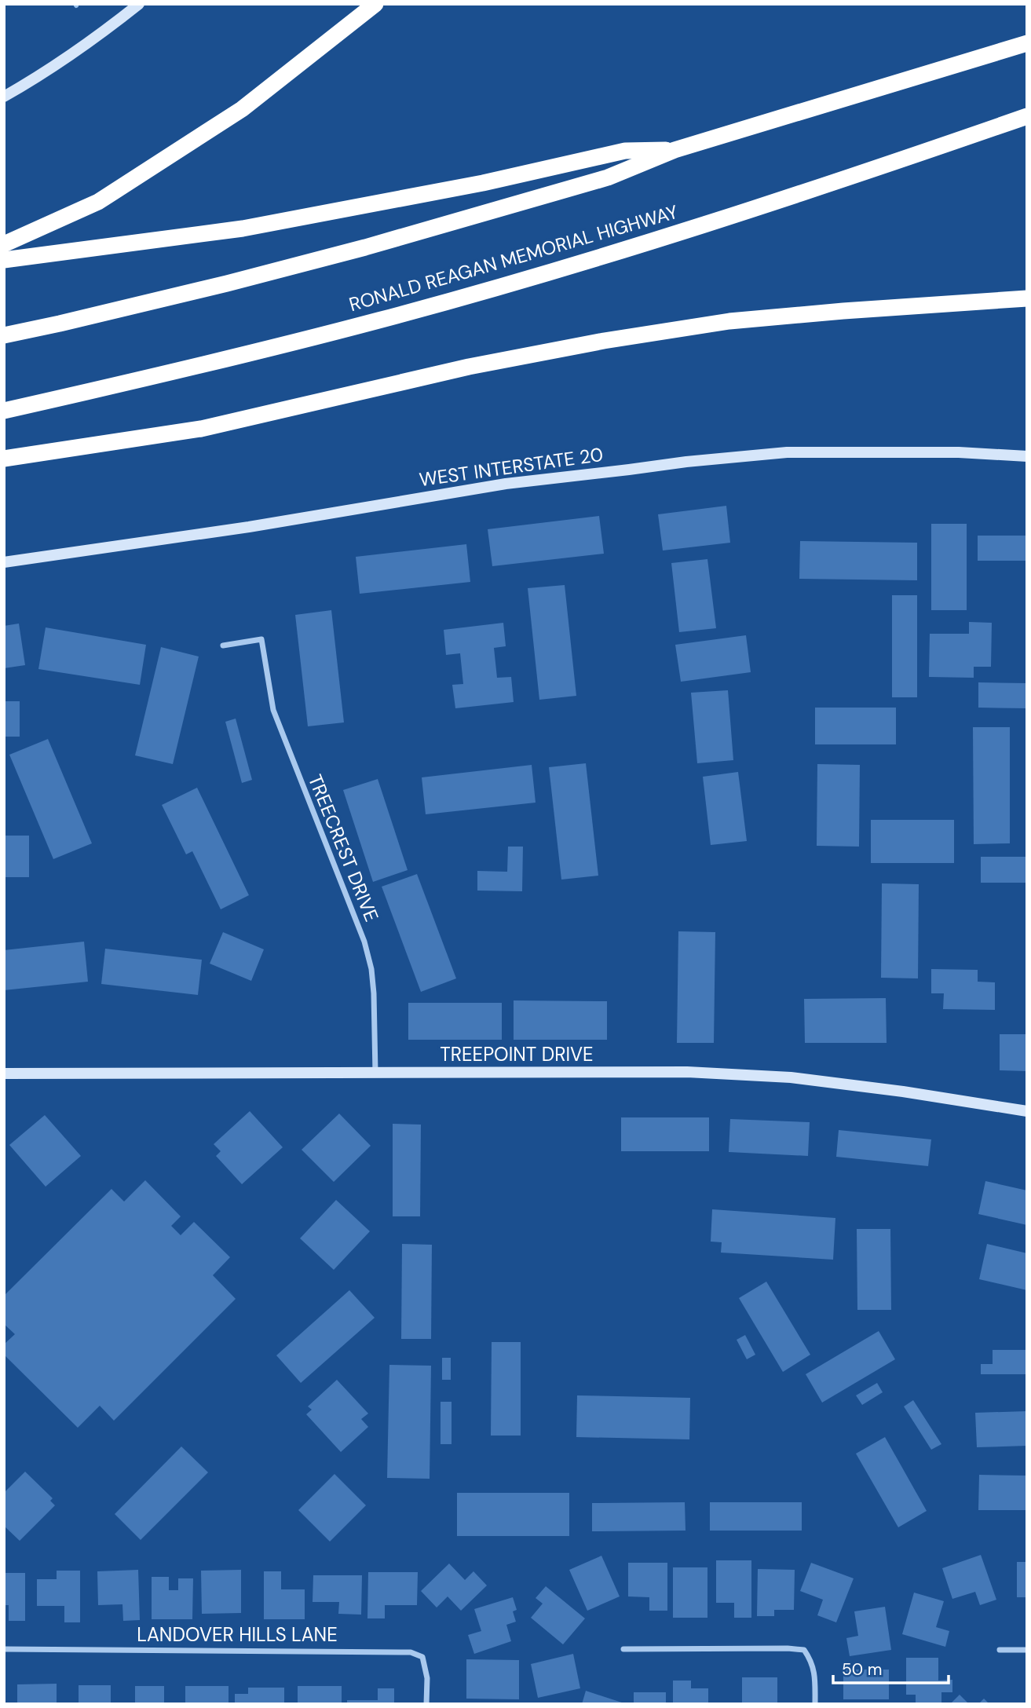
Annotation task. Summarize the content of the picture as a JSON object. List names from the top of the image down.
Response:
{
  "streets": {
    "highway": ["RONALD REAGAN MEMORIAL HIGHWAY"],
    "main road": ["WEST INTERSTATE 20", "TREEPOINT DRIVE"],
    "street": ["TREECREST DRIVE", "LANDOVER HILLS LANE"]
  },
  "crossings": [
    ["TREECREST DRIVE", "TREEPOINT DRIVE"]
  ],
  "scale_bar": "50 m"
}
